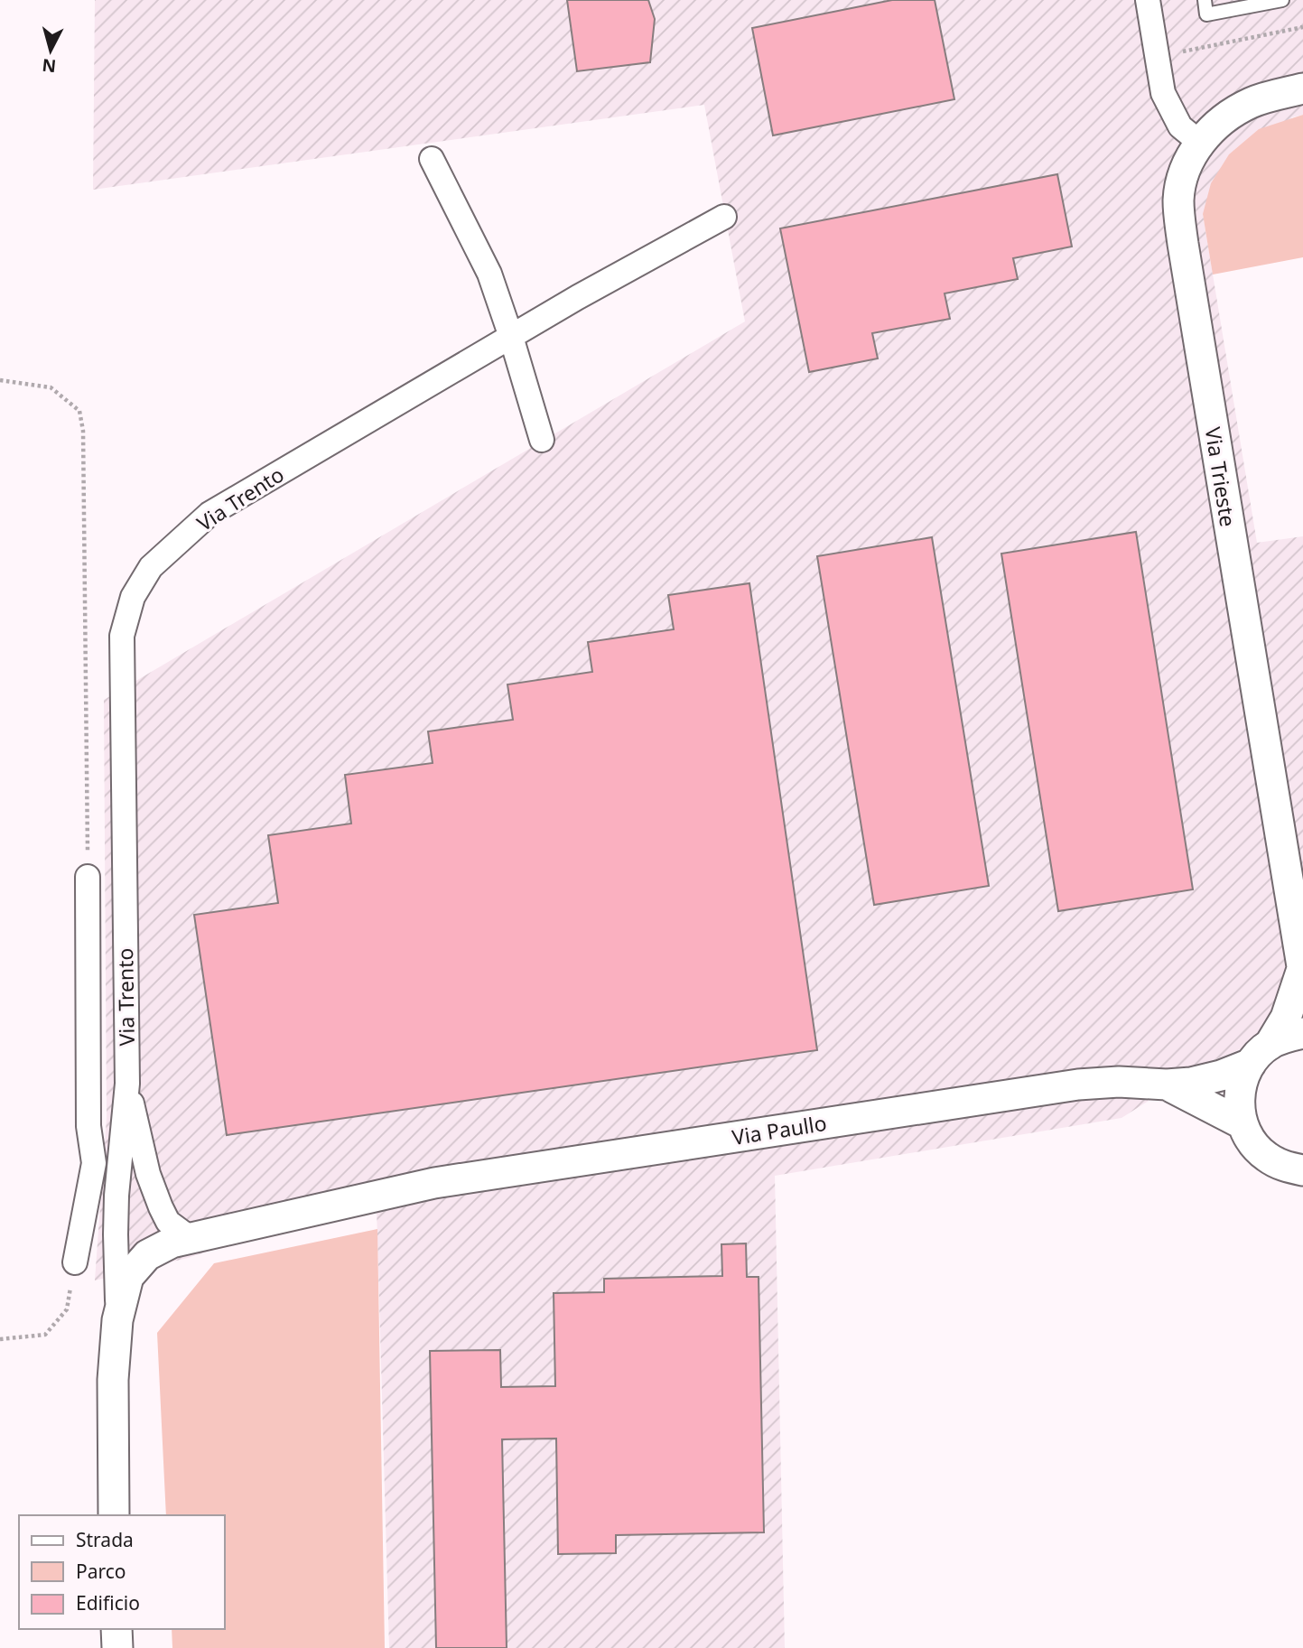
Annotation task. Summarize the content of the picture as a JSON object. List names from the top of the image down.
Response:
{
  "streets": {
    "street": ["Via Trieste", "Via Trento", "Via Paullo"]
  },
  "crossings": [
    ["Via Trieste", "Via Paullo"],
    ["Via Trento", "Via Paullo"]
  ],
  "legend": ["Strada", "Parco", "Edificio"],
  "north": "bottom"
}
